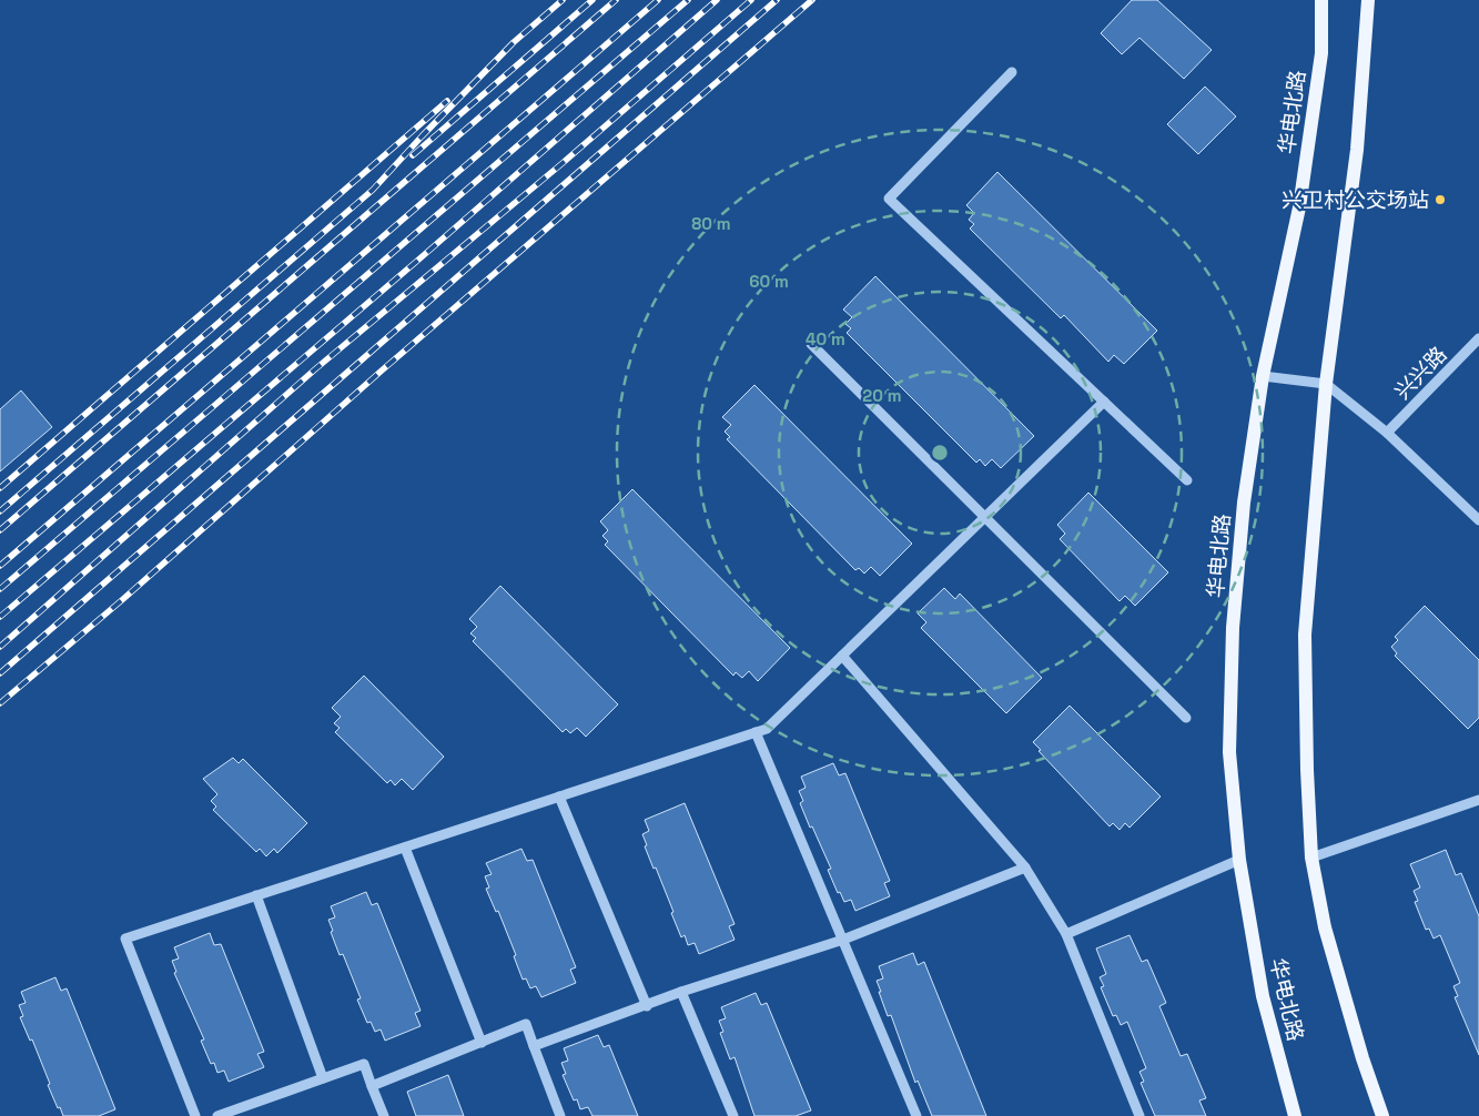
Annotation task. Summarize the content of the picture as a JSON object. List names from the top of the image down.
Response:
{
  "streets": {
    "main road": ["华电北路"],
    "street": ["兴兴路"]
  },
  "places": ["兴卫村公交场站"],
  "rings": [
    "80 m",
    "60 m",
    "40 m",
    "20 m"
  ]
}
